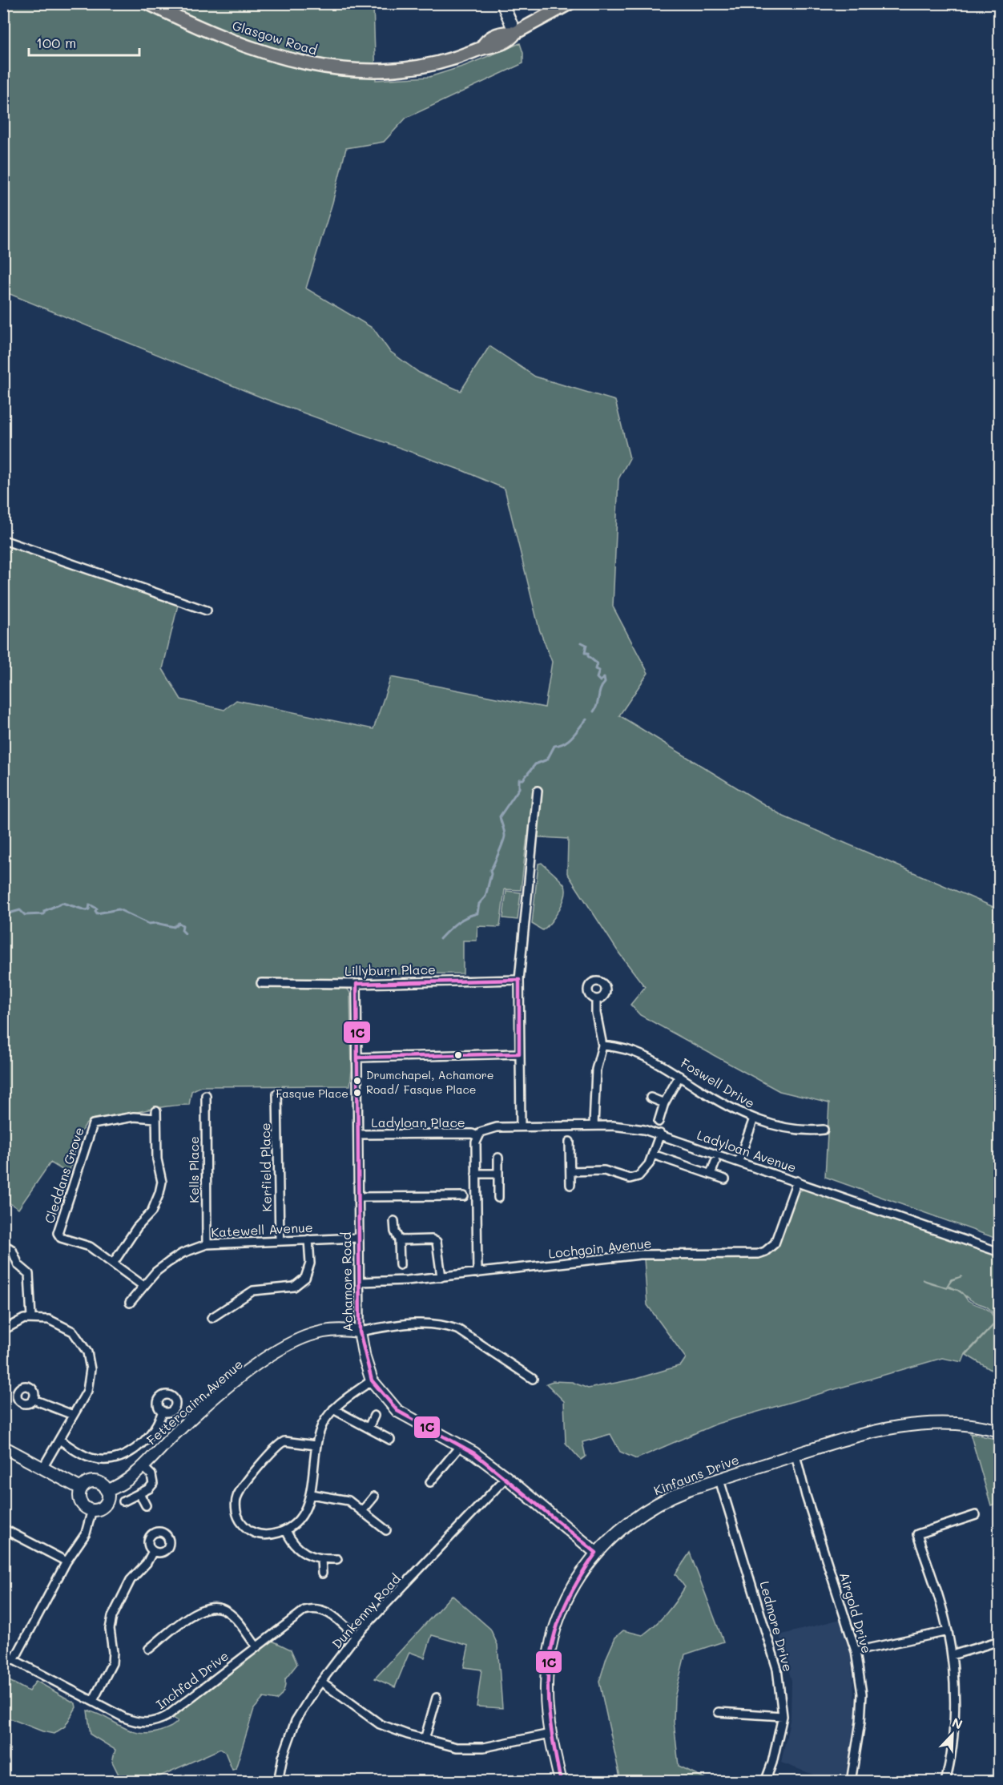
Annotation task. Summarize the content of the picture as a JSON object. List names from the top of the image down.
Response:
{
  "streets": {
    "main road": ["Glasgow Road"],
    "street": [
      "Lillyburn Place",
      "Foswell Drive",
      "Ladyloan Place",
      "Ladyloan Avenue",
      "Kerfield Place",
      "Kells Place",
      "Cleddans Grove",
      "Katewell Avenue",
      "Lochgoin Avenue",
      "Achamore Road",
      "Fettercairn Avenue",
      "Kinfauns Drive",
      "Dunkenny Road",
      "Airgold Drive",
      "Ledmore Drive",
      "Inchfad Drive"
    ]
  },
  "crossings": [
    ["Lillyburn Place", "Achamore Road"],
    ["Ladyloan Place", "Ladyloan Avenue"],
    ["Ladyloan Place", "Achamore Road"],
    ["Ladyloan Avenue", "Lochgoin Avenue"],
    ["Kerfield Place", "Katewell Avenue"],
    ["Kells Place", "Katewell Avenue"],
    ["Cleddans Grove", "Katewell Avenue"],
    ["Katewell Avenue", "Achamore Road"],
    ["Lochgoin Avenue", "Achamore Road"],
    ["Achamore Road", "Fettercairn Avenue"],
    ["Achamore Road", "Kinfauns Drive"],
    ["Achamore Road", "Dunkenny Road"],
    ["Kinfauns Drive", "Airgold Drive"],
    ["Kinfauns Drive", "Ledmore Drive"],
    ["Dunkenny Road", "Inchfad Drive"]
  ],
  "places": ["Drumchapel, Achamore Road/ Fasque Place", "Fasque Place"],
  "lines": ["transit line 1C"],
  "scale_bar": "100 m",
  "north": "top right"
}
